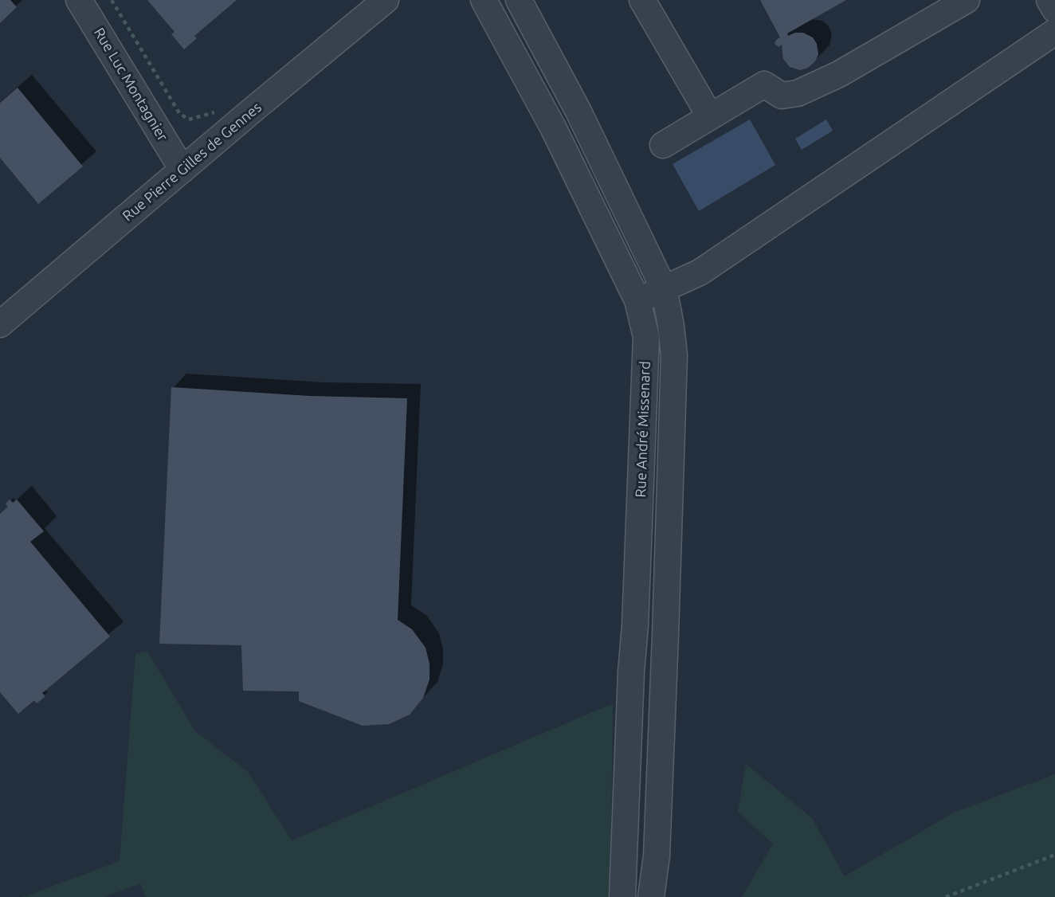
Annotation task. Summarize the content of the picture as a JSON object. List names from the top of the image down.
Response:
{
  "streets": {
    "street": ["Rue Luc Montagnier", "Rue Pierre Gilles de Gennes", "Rue André Missenard"]
  },
  "crossings": [
    ["Rue Luc Montagnier", "Rue Pierre Gilles de Gennes"]
  ]
}
